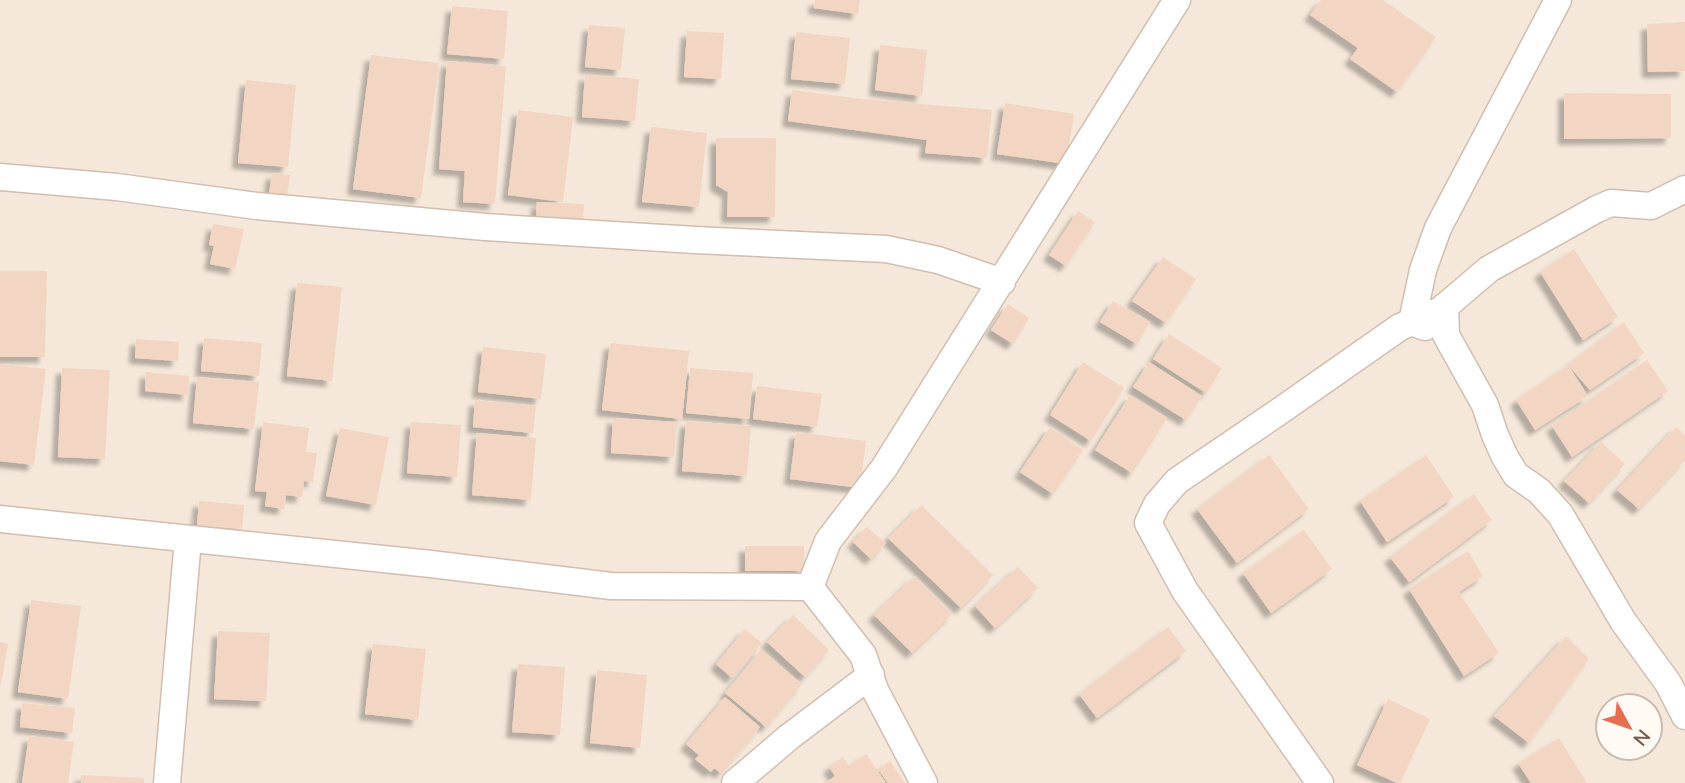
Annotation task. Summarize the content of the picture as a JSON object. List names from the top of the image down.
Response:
{
  "north": "bottom right"
}
